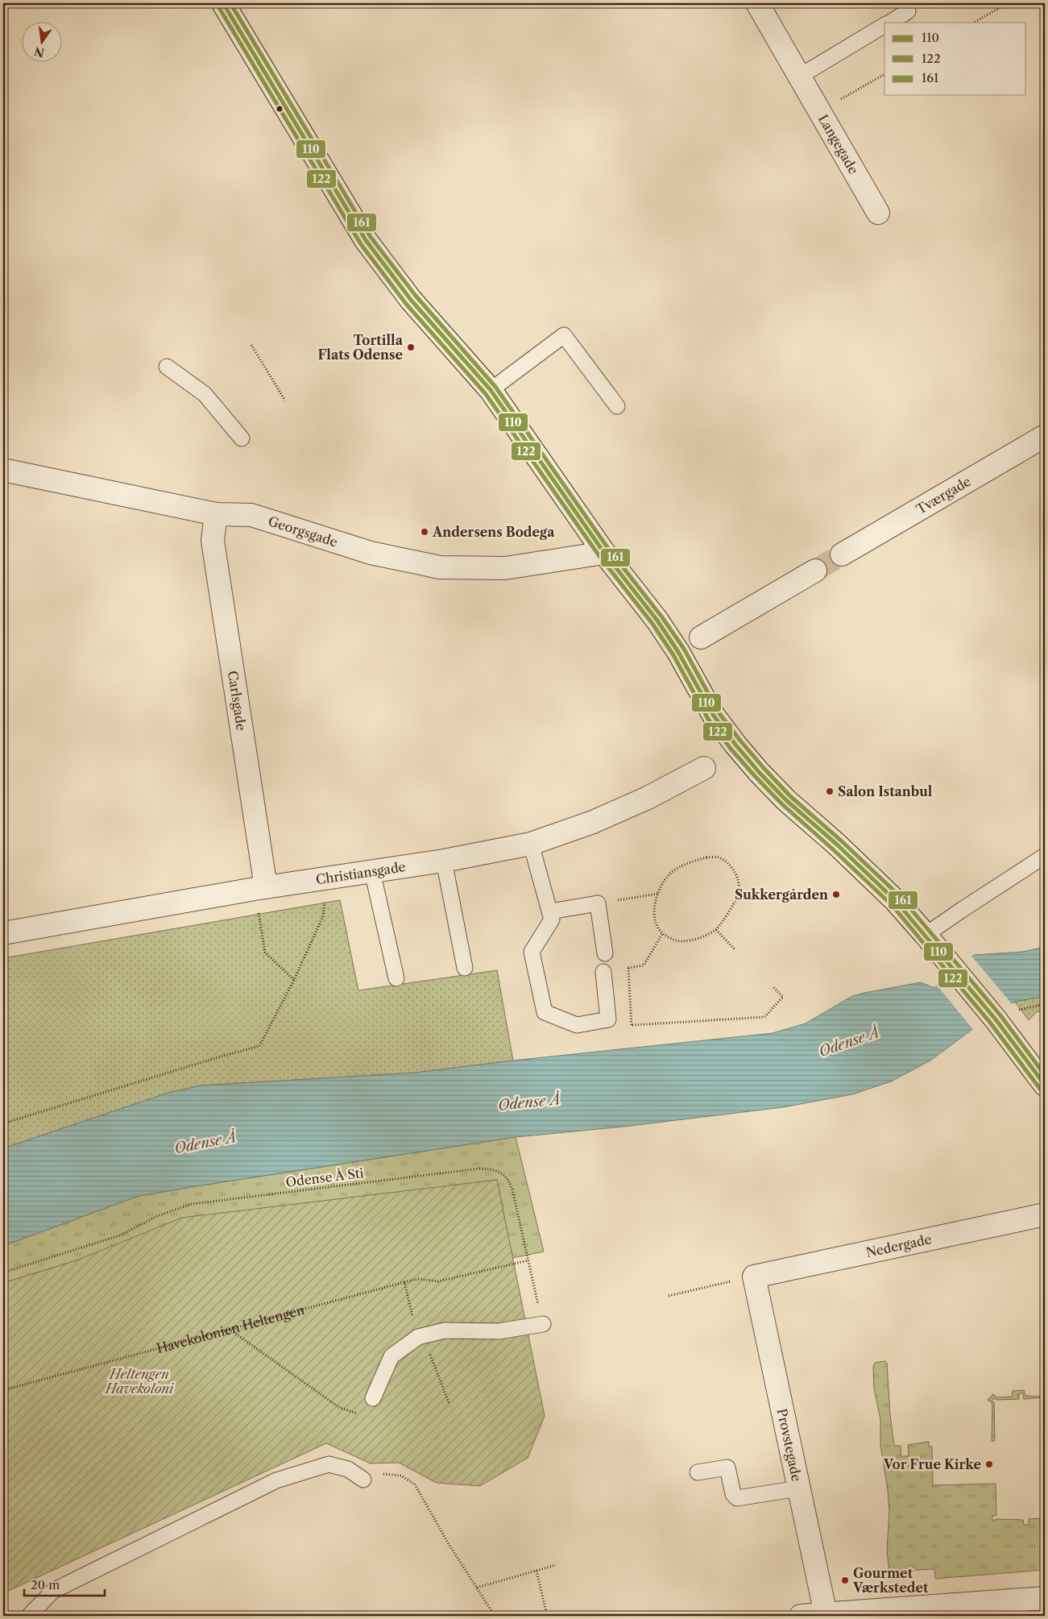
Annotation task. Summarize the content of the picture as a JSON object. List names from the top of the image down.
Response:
{
  "streets": {
    "street": [
      "Langegade",
      "Tværgade",
      "Georgsgade",
      "Carlsgade",
      "Christiansgade",
      "Nedergade",
      "Provstegade"
    ],
    "path": ["Odense Å Sti", "Havekolonien Heltengen"]
  },
  "crossings": [
    ["Georgsgade", "Carlsgade"],
    ["Carlsgade", "Christiansgade"],
    ["Odense Å Sti", "Havekolonien Heltengen"],
    ["Nedergade", "Provstegade"]
  ],
  "water": ["Odense Å"],
  "parks": ["Heltengen Havekoloni"],
  "places": [
    "Tortilla Flats Odense",
    "Andersens Bodega",
    "Salon Istanbul",
    "Sukkergården",
    "Vor Frue Kirke",
    "Gourmet Værkstedet"
  ],
  "lines": ["transit line 110", "transit line 161", "transit line 122"],
  "legend": ["110", "122", "161"],
  "scale_bar": "20 m",
  "north": "bottom"
}
